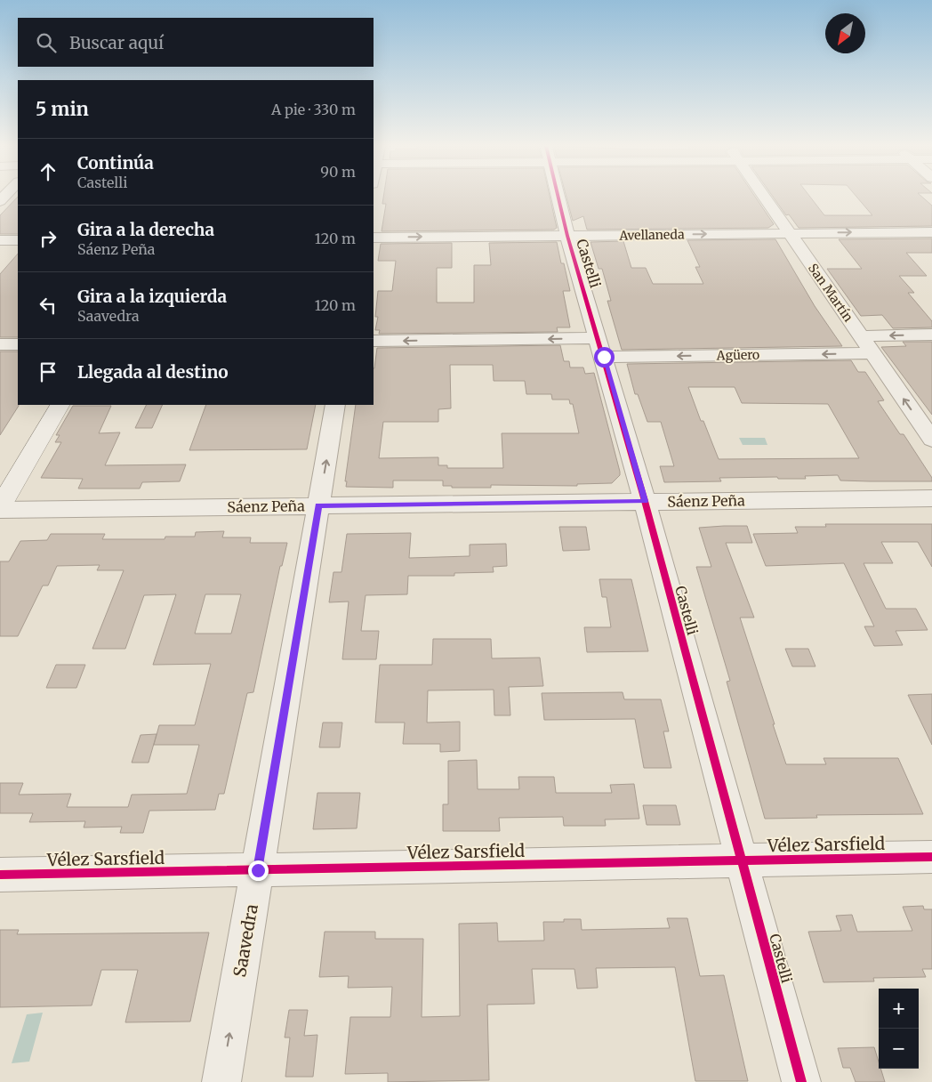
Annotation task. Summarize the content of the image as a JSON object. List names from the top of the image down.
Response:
{
  "streets": {
    "street": [
      "Avellaneda",
      "Castelli",
      "San Martín",
      "Agüero",
      "Sáenz Peña",
      "Vélez Sarsfield",
      "Saavedra"
    ]
  },
  "crossings": [
    ["Avellaneda", "Castelli"],
    ["Avellaneda", "San Martín"],
    ["Castelli", "Agüero"],
    ["Castelli", "Sáenz Peña"],
    ["Castelli", "Vélez Sarsfield"],
    ["San Martín", "Agüero"],
    ["Sáenz Peña", "Saavedra"],
    ["Vélez Sarsfield", "Saavedra"]
  ],
  "one_way": [
    "Avellaneda",
    "San Martín",
    "Agüero",
    "Saavedra"
  ],
  "north": "bottom left",
  "page": {
    "search": "Buscar aquí",
    "heading": ["5 min", "A pie · 330 m"],
    "list": [
      ["Continúa", "Castelli", "90 m"],
      ["Gira a la derecha", "Sáenz Peña", "120 m"],
      ["Gira a la izquierda", "Saavedra", "120 m"],
      "Llegada al destino"
    ],
    "map_buttons": ["+", "−"]
  }
}
